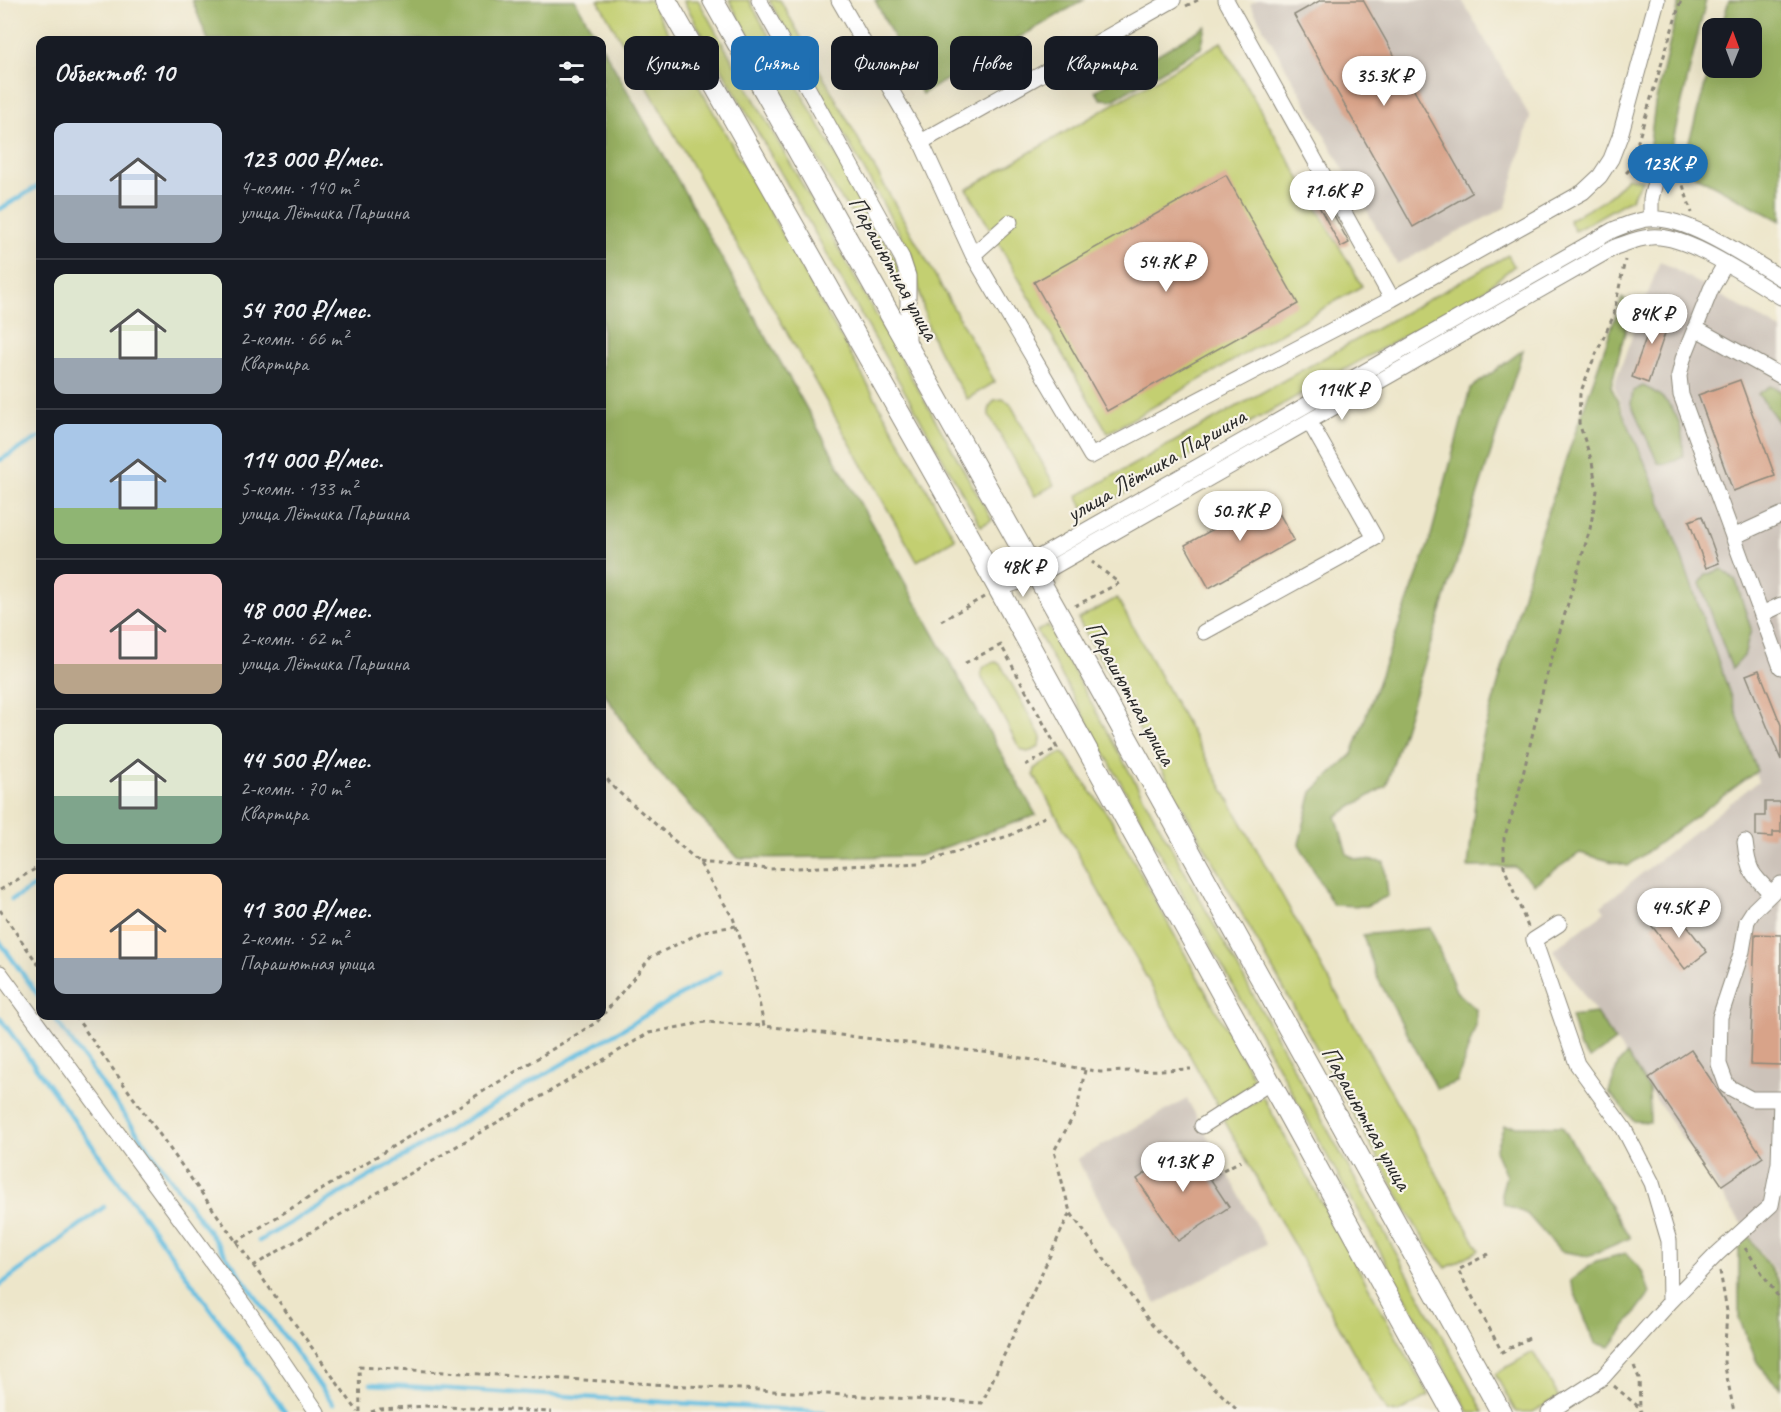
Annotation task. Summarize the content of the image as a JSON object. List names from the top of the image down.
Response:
{
  "streets": {
    "main road": ["Парашютная улица"],
    "street": ["улица Лётчика Паршина"]
  },
  "crossings": [
    ["Парашютная улица", "улица Лётчика Паршина"]
  ],
  "north": "top",
  "page": {
    "chip": [
      "Купить",
      "Снять",
      "Фильтры",
      "Новое",
      "Квартира"
    ],
    "heading": "Объектов: 10",
    "price": [
      "35.3K ₽",
      "123K ₽",
      "71.6K ₽",
      "54.7K ₽",
      "84K ₽",
      "114K ₽",
      "50.7K ₽",
      "48K ₽",
      "44.5K ₽",
      "41.3K ₽"
    ],
    "list": [
      {
        "name": "123 000 ₽/мес.",
        "note": "4-комн. · 140 m² · улица Лётчика Паршина"
      },
      {
        "name": "54 700 ₽/мес.",
        "note": "2-комн. · 66 m² · Квартира"
      },
      {
        "name": "114 000 ₽/мес.",
        "note": "5-комн. · 133 m² · улица Лётчика Паршина"
      },
      {
        "name": "48 000 ₽/мес.",
        "note": "2-комн. · 62 m² · улица Лётчика Паршина"
      },
      {
        "name": "44 500 ₽/мес.",
        "note": "2-комн. · 70 m² · Квартира"
      },
      {
        "name": "41 300 ₽/мес.",
        "note": "2-комн. · 52 m² · Парашютная улица"
      }
    ]
  }
}
